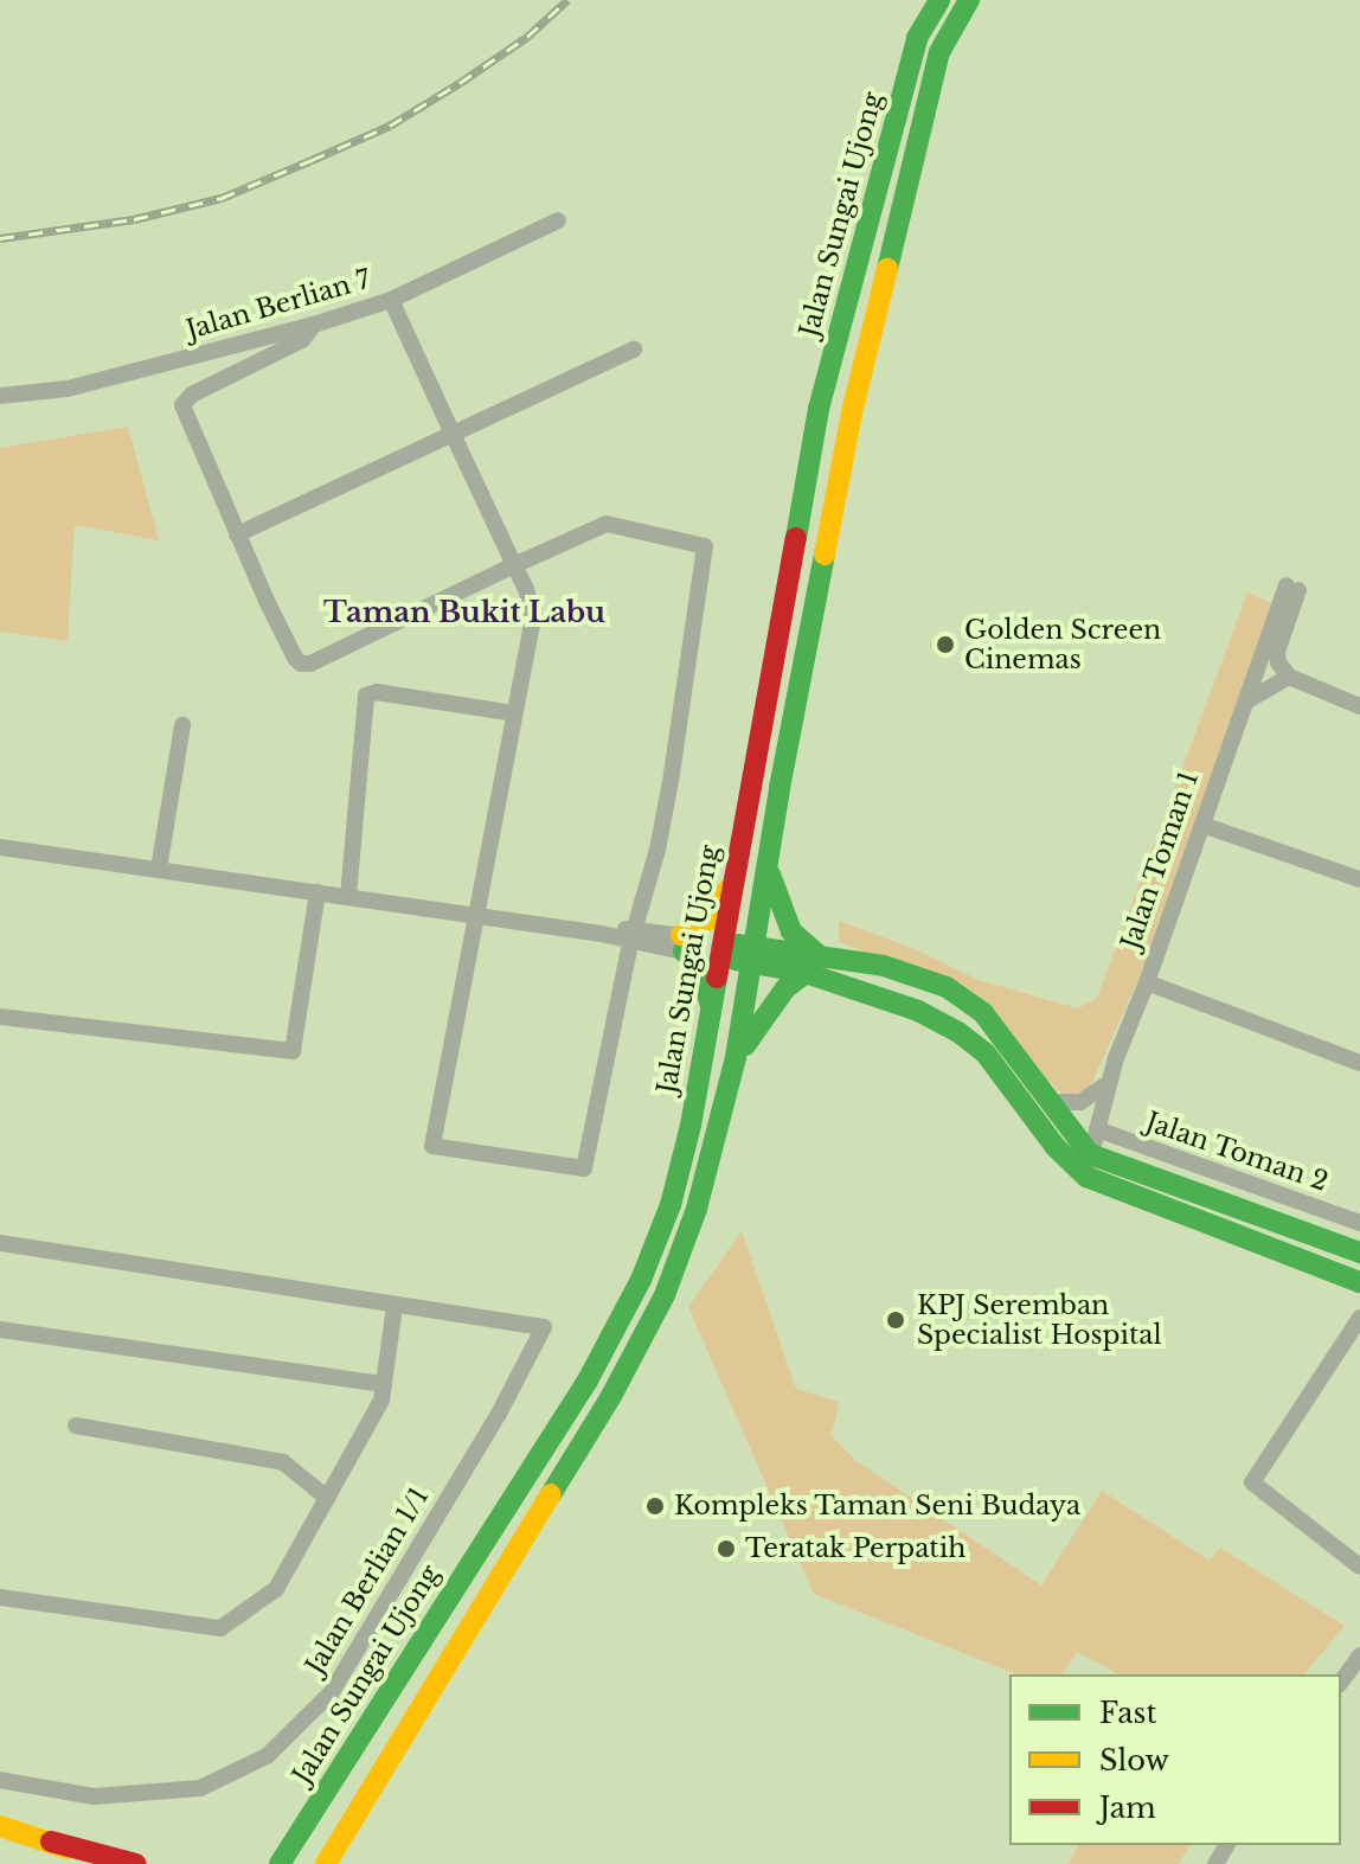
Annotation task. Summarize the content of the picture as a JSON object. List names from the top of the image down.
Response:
{
  "streets": {
    "main road": ["Jalan Sungai Ujong"],
    "street": [
      "Jalan Berlian 7",
      "Jalan Toman 1",
      "Jalan Toman 2",
      "Jalan Berlian 1/1"
    ]
  },
  "crossings": [
    ["Jalan Toman 1", "Jalan Toman 2"]
  ],
  "districts": ["Taman Bukit Labu"],
  "places": [
    "Golden Screen Cinemas",
    "KPJ Seremban Specialist Hospital",
    "Kompleks Taman Seni Budaya",
    "Teratak Perpatih"
  ],
  "legend": ["Fast", "Slow", "Jam"]
}
